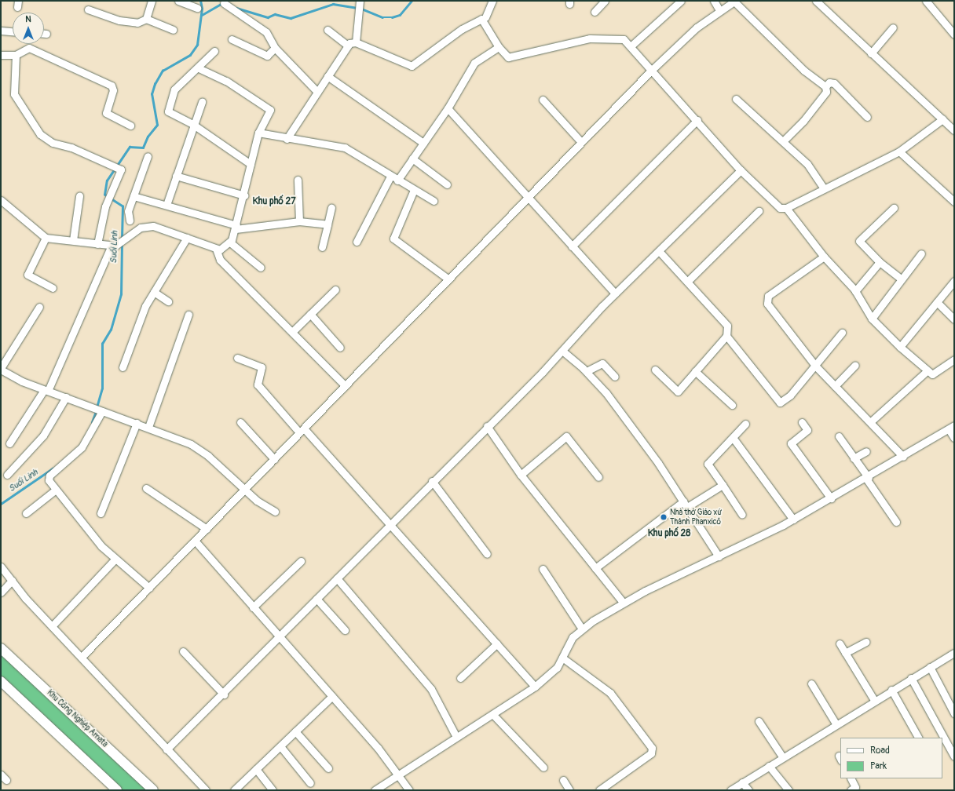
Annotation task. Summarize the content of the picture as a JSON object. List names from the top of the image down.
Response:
{
  "streets": {
    "street": ["Khu Công Nghiệp Amata"]
  },
  "districts": ["Khu phố 27", "Khu phố 28"],
  "water": ["Suối Linh"],
  "places": ["Nhà thờ Giáo xứ Thánh Phanxicô"],
  "legend": ["Road", "Park"],
  "north": "top"
}
